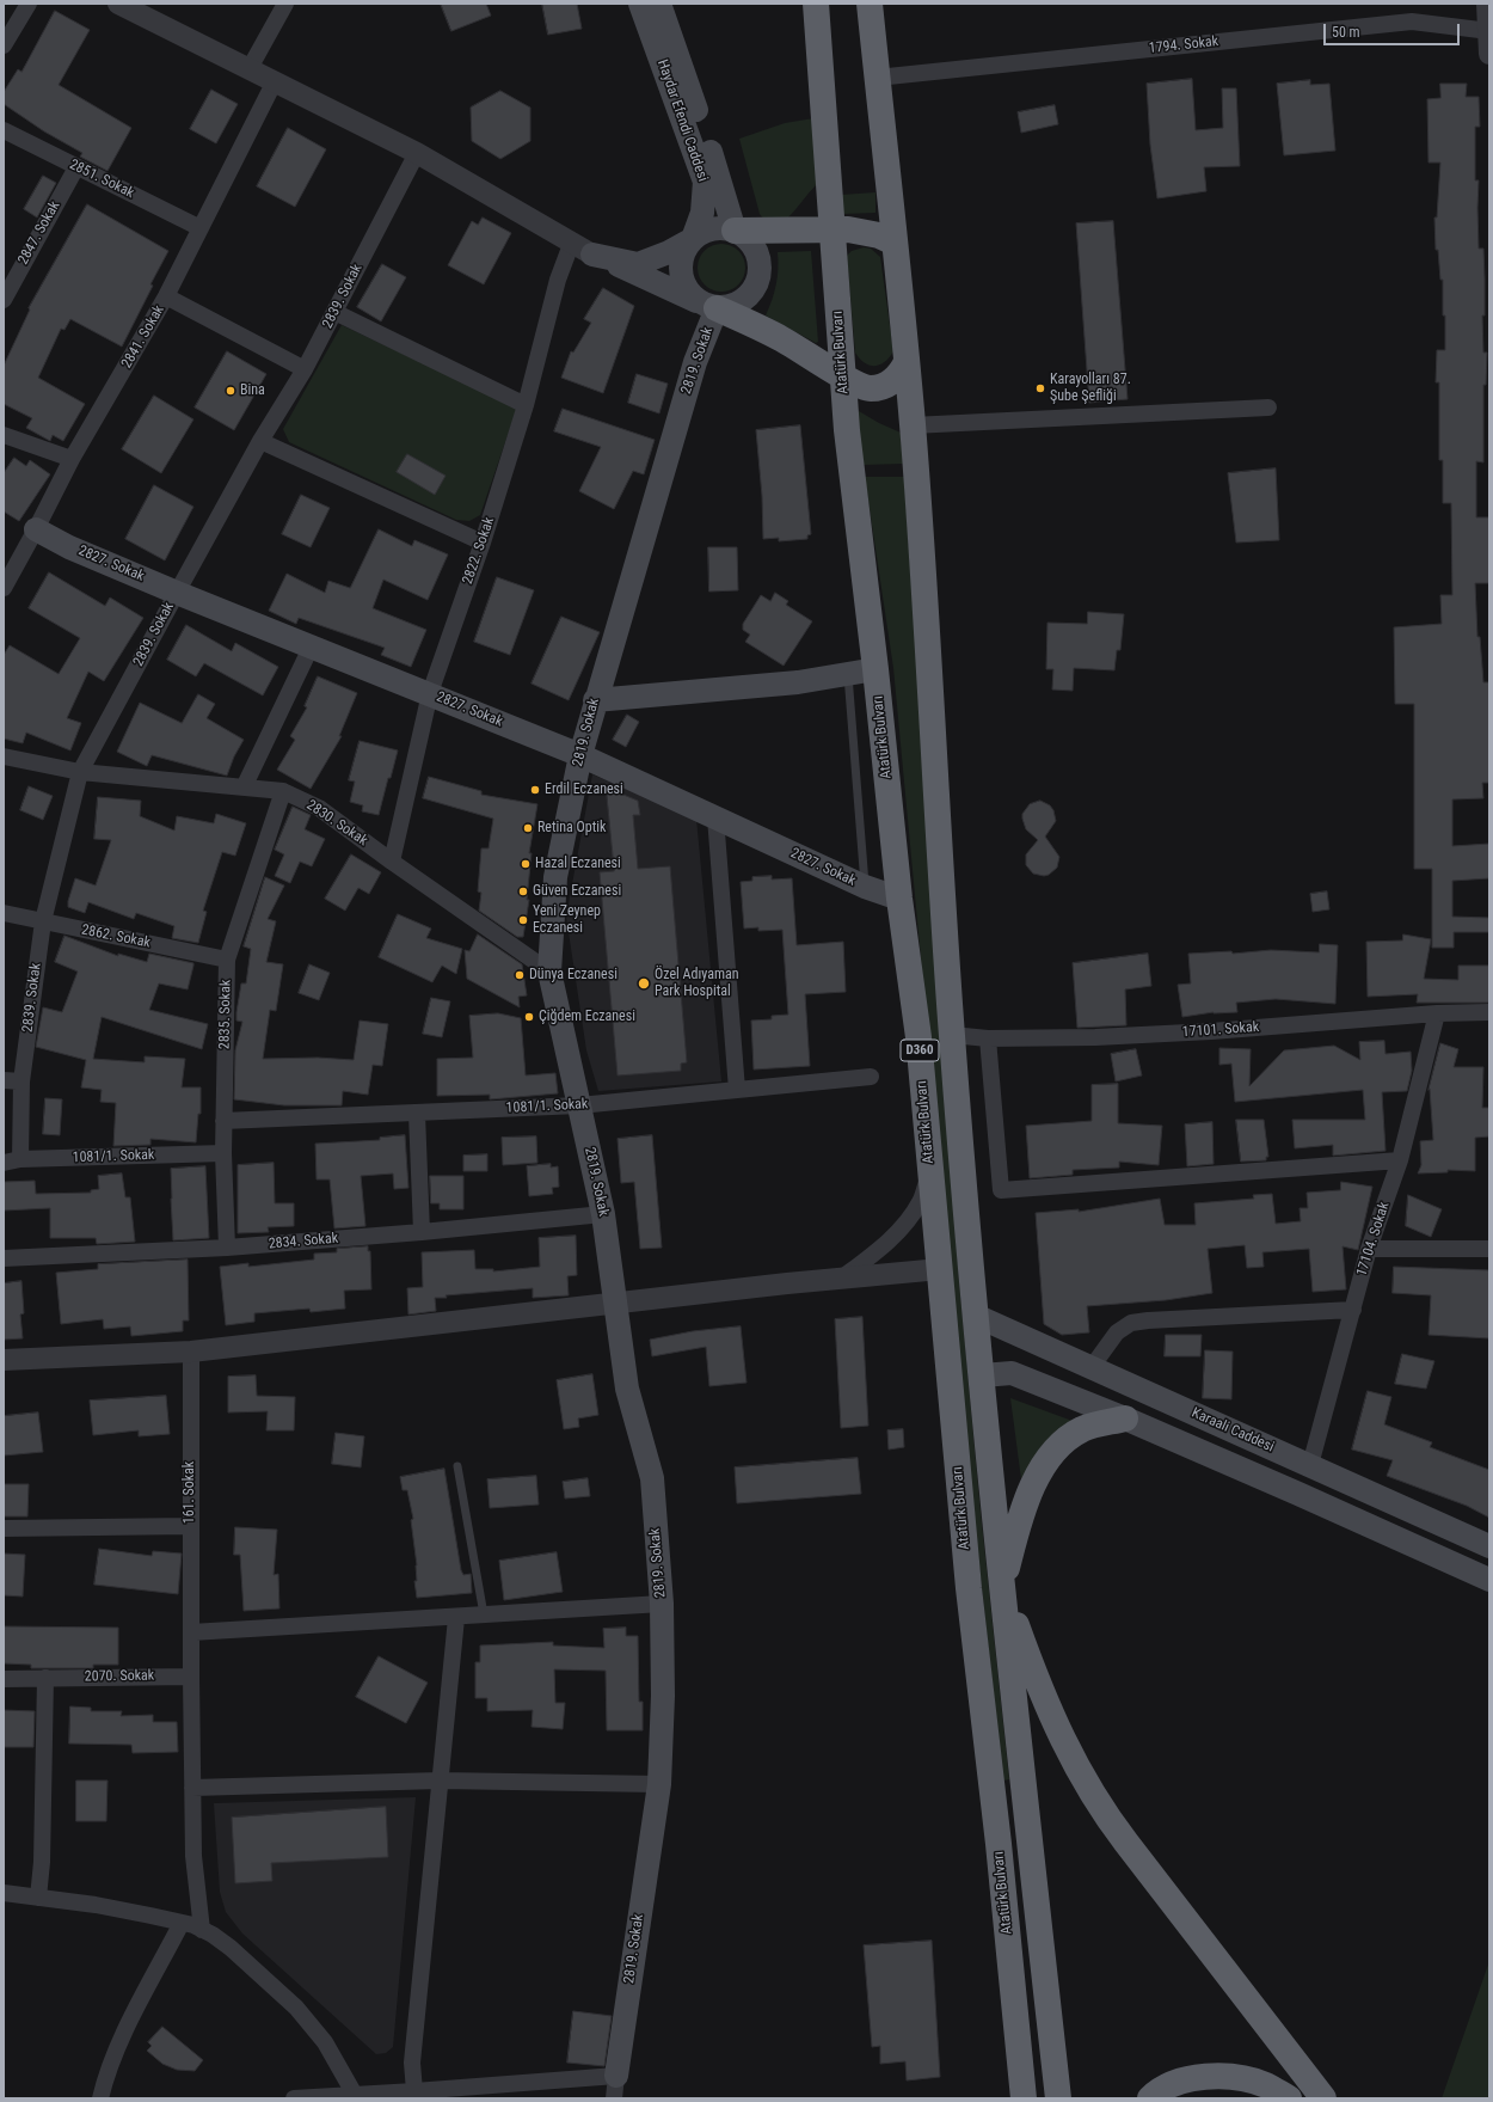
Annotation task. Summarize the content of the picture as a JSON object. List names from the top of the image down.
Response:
{
  "streets": {
    "highway": ["Atatürk Bulvarı", "D360"],
    "main road": [
      "Haydar Efendi Caddesi",
      "2819. Sokak",
      "2827. Sokak",
      "Karaali Caddesi"
    ],
    "street": [
      "1794. Sokak",
      "2851. Sokak",
      "2847. Sokak",
      "2839. Sokak",
      "2841. Sokak",
      "2822. Sokak",
      "2830. Sokak",
      "2862. Sokak",
      "2835. Sokak",
      "17101. Sokak",
      "1081/1. Sokak",
      "17104. Sokak",
      "2834. Sokak",
      "161. Sokak",
      "2070. Sokak"
    ]
  },
  "crossings": [
    ["1794. Sokak", "D360"],
    ["Haydar Efendi Caddesi", "2819. Sokak"],
    ["2851. Sokak", "2847. Sokak"],
    ["2851. Sokak", "2841. Sokak"],
    ["2839. Sokak", "2827. Sokak"],
    ["2839. Sokak", "2830. Sokak"],
    ["2839. Sokak", "2862. Sokak"],
    ["2839. Sokak", "1081/1. Sokak"],
    ["2841. Sokak", "2827. Sokak"],
    ["Atatürk Bulvarı", "2827. Sokak"],
    ["2819. Sokak", "2827. Sokak"],
    ["2819. Sokak", "2830. Sokak"],
    ["2819. Sokak", "1081/1. Sokak"],
    ["2819. Sokak", "2834. Sokak"],
    ["2822. Sokak", "2827. Sokak"],
    ["2822. Sokak", "2830. Sokak"],
    ["2830. Sokak", "2835. Sokak"],
    ["2862. Sokak", "2835. Sokak"],
    ["2835. Sokak", "1081/1. Sokak"],
    ["2835. Sokak", "2834. Sokak"],
    ["17101. Sokak", "D360"],
    ["17101. Sokak", "17104. Sokak"],
    ["D360", "Karaali Caddesi"],
    ["17104. Sokak", "Karaali Caddesi"]
  ],
  "places": [
    "Karayolları 87. Şube Şefliği",
    "Bina",
    "Erdil Eczanesi",
    "Retina Optik",
    "Hazal Eczanesi",
    "Güven Eczanesi",
    "Yeni Zeynep Eczanesi",
    "Dünya Eczanesi",
    "Özel Adıyaman Park Hospital",
    "Çiğdem Eczanesi"
  ],
  "scale_bar": "50 m"
}
